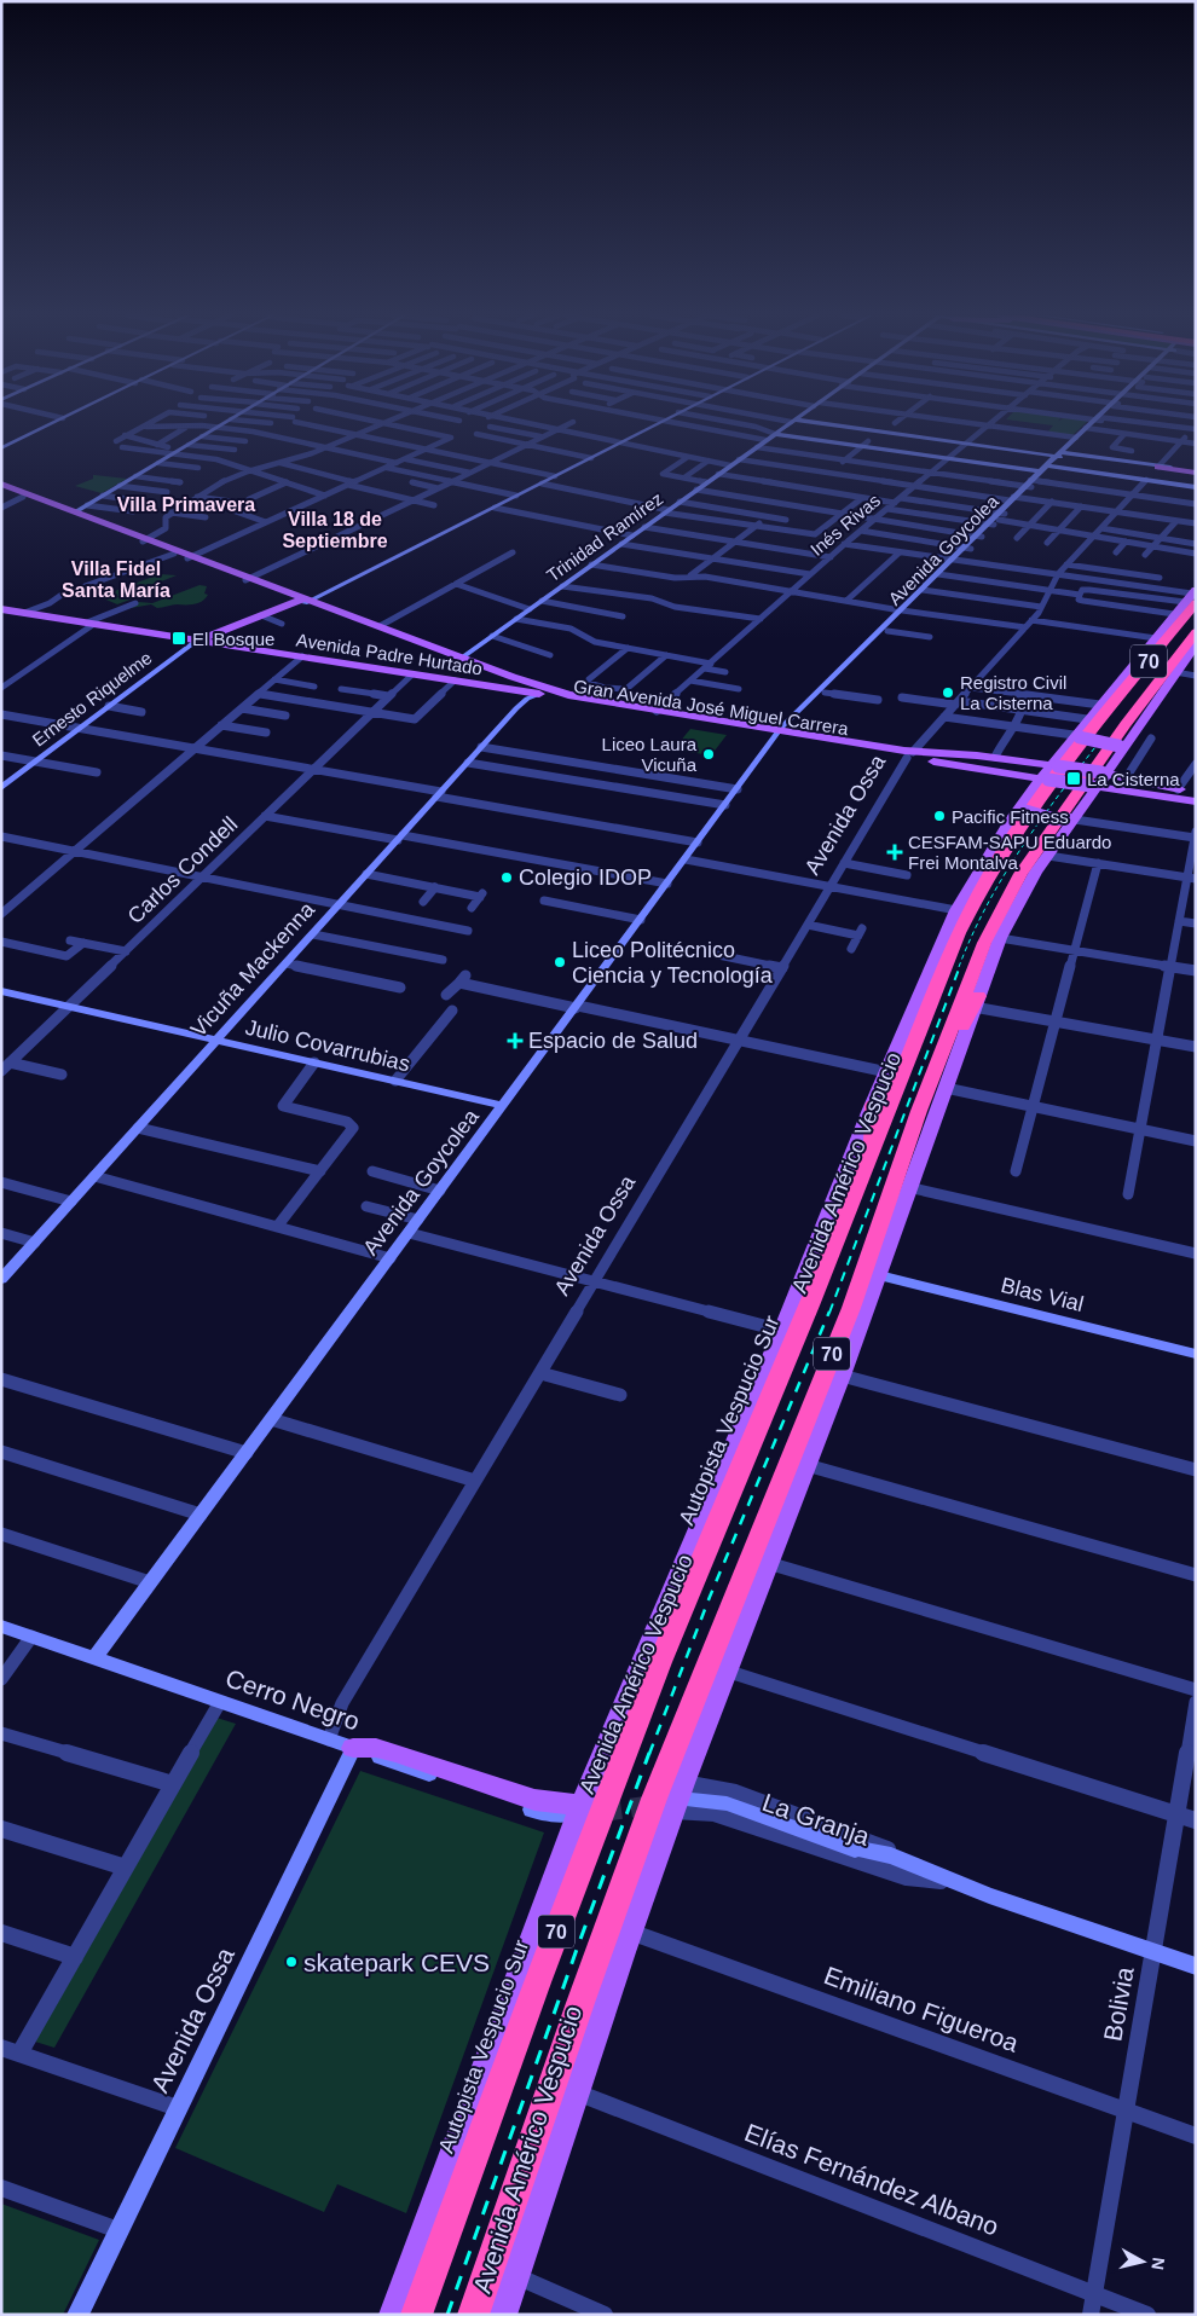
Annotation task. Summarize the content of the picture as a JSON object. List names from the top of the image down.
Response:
{
  "streets": {
    "highway": ["70", "Autopista Vespucio Sur"],
    "main road": [
      "Avenida Padre Hurtado",
      "Ernesto Riquelme",
      "Gran Avenida José Miguel Carrera",
      "Avenida Américo Vespucio"
    ],
    "street": [
      "Inés Rivas",
      "Trinidad Ramírez",
      "Avenida Goycolea",
      "Avenida Ossa",
      "Carlos Condell",
      "Vicuña Mackenna",
      "Julio Covarrubias",
      "Blas Vial",
      "Cerro Negro",
      "La Granja",
      "Bolivia",
      "Emiliano Figueroa",
      "Elías Fernández Albano"
    ]
  },
  "crossings": [
    ["Inés Rivas", "Gran Avenida José Miguel Carrera"],
    ["Trinidad Ramírez", "Gran Avenida José Miguel Carrera"],
    ["Avenida Goycolea", "Gran Avenida José Miguel Carrera"],
    ["Avenida Goycolea", "Julio Covarrubias"],
    ["Avenida Goycolea", "Cerro Negro"],
    ["Avenida Padre Hurtado", "Ernesto Riquelme"],
    ["Avenida Padre Hurtado", "Gran Avenida José Miguel Carrera"],
    ["Avenida Padre Hurtado", "Carlos Condell"],
    ["Avenida Padre Hurtado", "Vicuña Mackenna"],
    ["70", "Avenida Américo Vespucio"],
    ["Ernesto Riquelme", "Gran Avenida José Miguel Carrera"],
    ["Gran Avenida José Miguel Carrera", "Avenida Ossa"],
    ["Gran Avenida José Miguel Carrera", "Vicuña Mackenna"],
    ["Gran Avenida José Miguel Carrera", "Avenida Américo Vespucio"],
    ["Avenida Ossa", "Cerro Negro"],
    ["Carlos Condell", "Julio Covarrubias"],
    ["Vicuña Mackenna", "Julio Covarrubias"],
    ["Avenida Américo Vespucio", "Blas Vial"],
    ["Avenida Américo Vespucio", "Autopista Vespucio Sur"],
    ["Avenida Américo Vespucio", "La Granja"],
    ["Avenida Américo Vespucio", "Emiliano Figueroa"],
    ["Avenida Américo Vespucio", "Elías Fernández Albano"],
    ["La Granja", "Bolivia"],
    ["Bolivia", "Emiliano Figueroa"],
    ["Bolivia", "Elías Fernández Albano"]
  ],
  "districts": ["Villa Primavera", "Villa 18 de Septiembre", "Villa Fidel Santa María"],
  "places": {
    "transit": ["El Bosque", "La Cisterna"],
    "other": [
      "Registro Civil La Cisterna",
      "Liceo Laura Vicuña",
      "Pacific Fitness",
      "Colegio IDOP",
      "Liceo Politécnico Ciencia y Tecnología",
      "skatepark CEVS"
    ],
    "health": ["CESFAM-SAPU Eduardo Frei Montalva", "Espacio de Salud"]
  },
  "north": "right"
}
